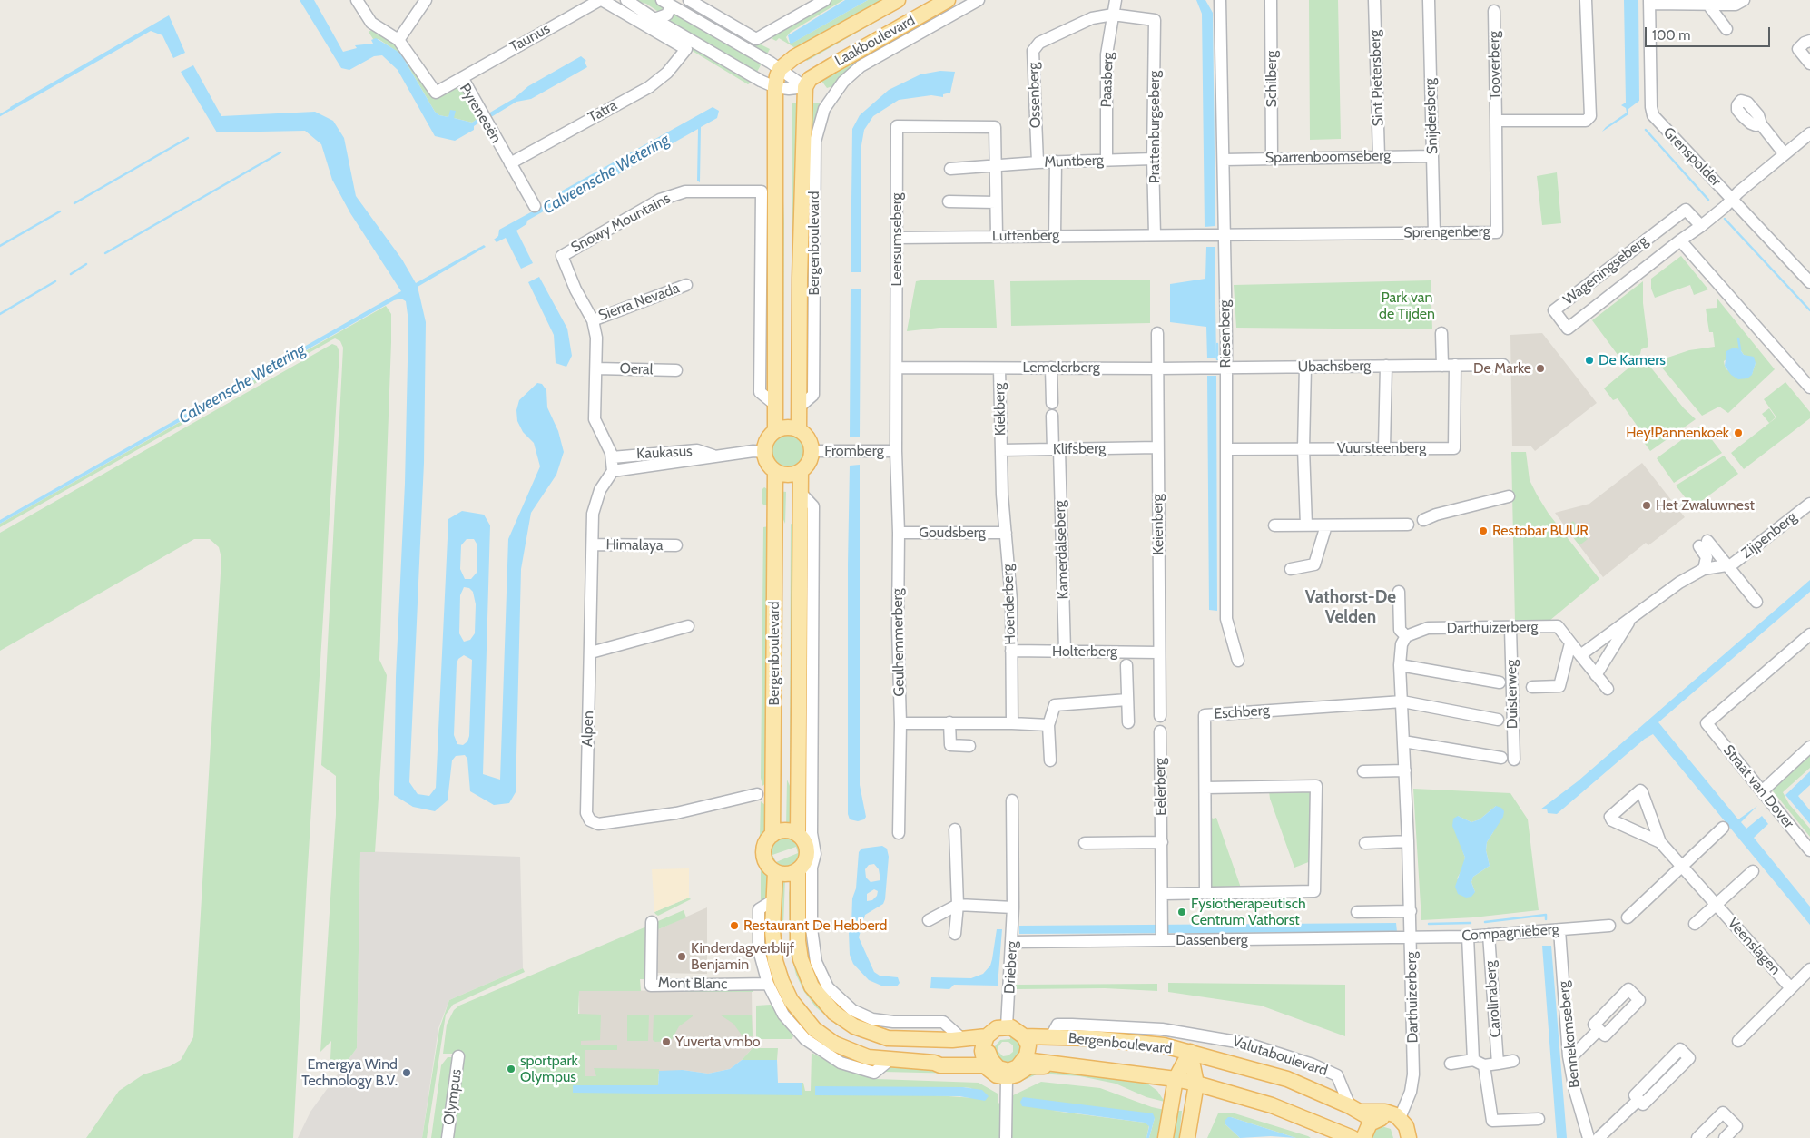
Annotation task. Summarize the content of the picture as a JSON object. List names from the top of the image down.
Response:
{
  "streets": {
    "main road": ["Laakboulevard", "Bergenboulevard", "Valutaboulevard"],
    "street": [
      "Taunus",
      "Tooverberg",
      "Sint Pietersberg",
      "Schilberg",
      "Paasberg",
      "Ossenberg",
      "Tatra",
      "Pyreneeën",
      "Snijdersberg",
      "Prattenburgseberg",
      "Sparrenboomseberg",
      "Grenspolder",
      "Muntberg",
      "Snowy Mountains",
      "Sprengenberg",
      "Luttenberg",
      "Leersumseberg",
      "Wageningseberg",
      "Sierra Nevada",
      "Riesenberg",
      "Ubachsberg",
      "Lemelerberg",
      "Oeral",
      "Kiekberg",
      "Vuursteenberg",
      "Klifsberg",
      "Fromberg",
      "Kaukasus",
      "Keienberg",
      "Goudsberg",
      "Zijpenberg",
      "Himalaya",
      "Kamerdalseberg",
      "Hoenderberg",
      "Darthuizerberg",
      "Geulhemmerberg",
      "Holterberg",
      "Duisterweg",
      "Eschberg",
      "Alpen",
      "Eelerberg",
      "Straat van Dover",
      "Compagnieberg",
      "Dassenberg",
      "Veenslagen",
      "Drieberg",
      "Mont Blanc",
      "Carolinaberg",
      "Bennekomseberg",
      "Olympus"
    ]
  },
  "crossings": [
    ["Taunus", "Tatra"],
    ["Taunus", "Pyreneeën"],
    ["Laakboulevard", "Bergenboulevard"],
    ["Tooverberg", "Sprengenberg"],
    ["Sint Pietersberg", "Sparrenboomseberg"],
    ["Schilberg", "Sparrenboomseberg"],
    ["Paasberg", "Ossenberg"],
    ["Paasberg", "Muntberg"],
    ["Ossenberg", "Prattenburgseberg"],
    ["Ossenberg", "Muntberg"],
    ["Tatra", "Pyreneeën"],
    ["Snijdersberg", "Sparrenboomseberg"],
    ["Snijdersberg", "Sprengenberg"],
    ["Prattenburgseberg", "Muntberg"],
    ["Prattenburgseberg", "Sprengenberg"],
    ["Prattenburgseberg", "Luttenberg"],
    ["Sparrenboomseberg", "Riesenberg"],
    ["Grenspolder", "Wageningseberg"],
    ["Muntberg", "Leersumseberg"],
    ["Snowy Mountains", "Sierra Nevada"],
    ["Sprengenberg", "Luttenberg"],
    ["Sprengenberg", "Riesenberg"],
    ["Luttenberg", "Leersumseberg"],
    ["Leersumseberg", "Lemelerberg"],
    ["Leersumseberg", "Fromberg"],
    ["Leersumseberg", "Geulhemmerberg"],
    ["Bergenboulevard", "Fromberg"],
    ["Bergenboulevard", "Kaukasus"],
    ["Bergenboulevard", "Drieberg"],
    ["Bergenboulevard", "Valutaboulevard"],
    ["Riesenberg", "Ubachsberg"],
    ["Riesenberg", "Lemelerberg"],
    ["Riesenberg", "Vuursteenberg"],
    ["Ubachsberg", "Lemelerberg"],
    ["Ubachsberg", "Vuursteenberg"],
    ["Lemelerberg", "Kiekberg"],
    ["Lemelerberg", "Keienberg"],
    ["Kiekberg", "Klifsberg"],
    ["Kiekberg", "Hoenderberg"],
    ["Klifsberg", "Keienberg"],
    ["Klifsberg", "Kamerdalseberg"],
    ["Klifsberg", "Hoenderberg"],
    ["Fromberg", "Kaukasus"],
    ["Fromberg", "Geulhemmerberg"],
    ["Kaukasus", "Alpen"],
    ["Keienberg", "Holterberg"],
    ["Goudsberg", "Hoenderberg"],
    ["Goudsberg", "Geulhemmerberg"],
    ["Himalaya", "Alpen"],
    ["Kamerdalseberg", "Holterberg"],
    ["Hoenderberg", "Holterberg"],
    ["Darthuizerberg", "Duisterweg"],
    ["Darthuizerberg", "Eschberg"],
    ["Darthuizerberg", "Compagnieberg"],
    ["Darthuizerberg", "Dassenberg"],
    ["Darthuizerberg", "Valutaboulevard"],
    ["Eelerberg", "Dassenberg"],
    ["Compagnieberg", "Dassenberg"],
    ["Compagnieberg", "Carolinaberg"],
    ["Compagnieberg", "Bennekomseberg"],
    ["Dassenberg", "Drieberg"]
  ],
  "districts": ["Vathorst-De Velden"],
  "water": ["Calveensche Wetering"],
  "parks": ["Park van de Tijden"],
  "places": [
    "De Kamers",
    "De Marke",
    "Hey!Pannenkoek",
    "Het Zwaluwnest",
    "Restobar BUUR",
    "Fysiotherapeutisch Centrum Vathorst",
    "Restaurant De Hebberd",
    "Kinderdagverblijf Benjamin",
    "Yuverta vmbo",
    "sportpark Olympus",
    "Emergya Wind Technology B.V."
  ],
  "scale_bar": "100 m"
}
